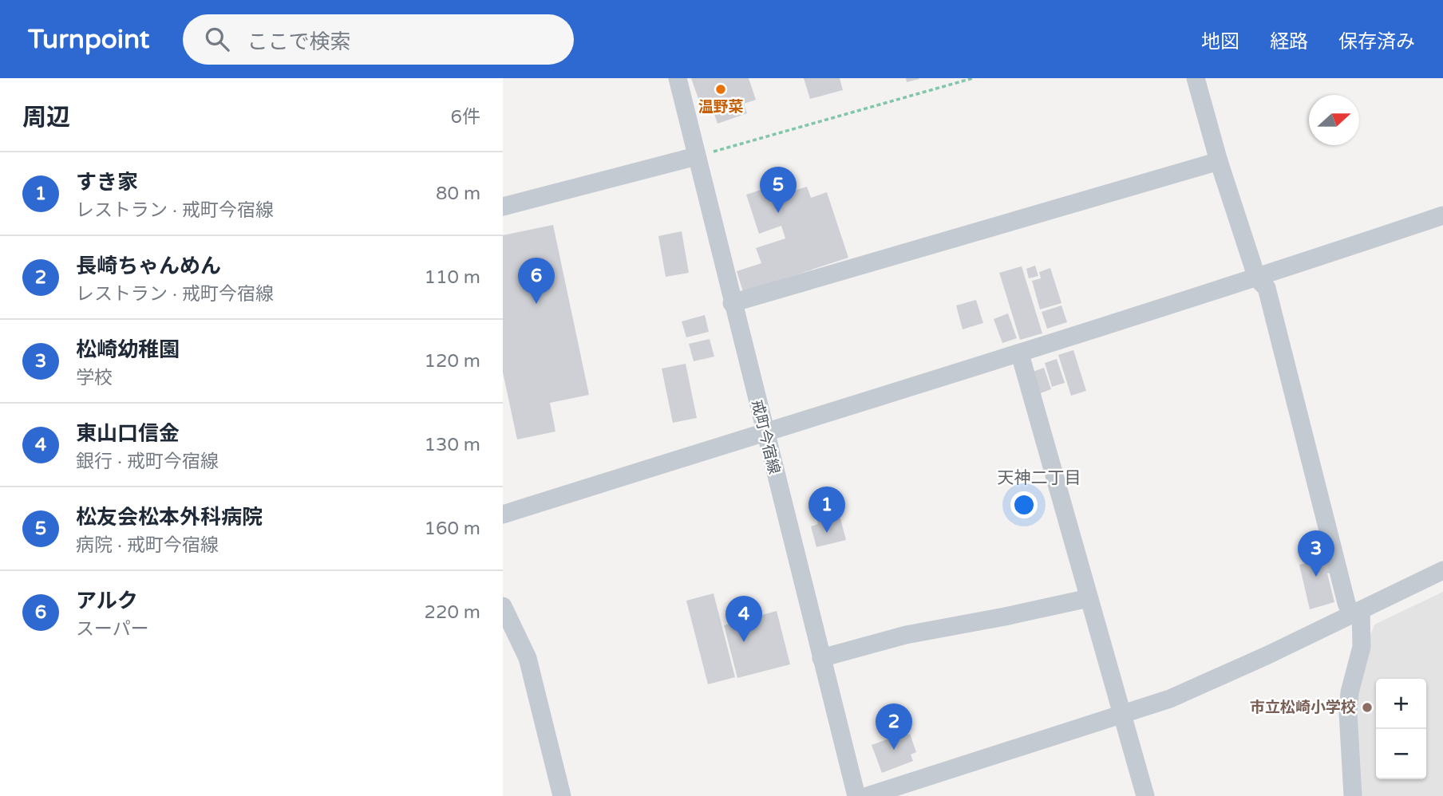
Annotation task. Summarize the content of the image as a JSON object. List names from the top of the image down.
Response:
{
  "streets": {
    "street": ["戒町今宿線"]
  },
  "districts": ["天神二丁目"],
  "places": ["温野菜", "市立松崎小学校"],
  "north": "right",
  "page": {
    "header": "Turnpoint",
    "search": "ここで検索",
    "nav": ["地図", "経路", "保存済み"],
    "heading": ["周辺", "6件"],
    "list": [
      {
        "mark": "1",
        "name": "すき家",
        "note": "レストラン · 戒町今宿線",
        "value": "80 m"
      },
      {
        "mark": "2",
        "name": "長崎ちゃんめん",
        "note": "レストラン · 戒町今宿線",
        "value": "110 m"
      },
      {
        "mark": "3",
        "name": "松崎幼稚園",
        "note": "学校",
        "value": "120 m"
      },
      {
        "mark": "4",
        "name": "東山口信金",
        "note": "銀行 · 戒町今宿線",
        "value": "130 m"
      },
      {
        "mark": "5",
        "name": "松友会松本外科病院",
        "note": "病院 · 戒町今宿線",
        "value": "160 m"
      },
      {
        "mark": "6",
        "name": "アルク",
        "note": "スーパー",
        "value": "220 m"
      }
    ],
    "pins": [
      "5",
      "6",
      "1",
      "3",
      "4",
      "2"
    ],
    "map_buttons": ["+", "−"]
  }
}
